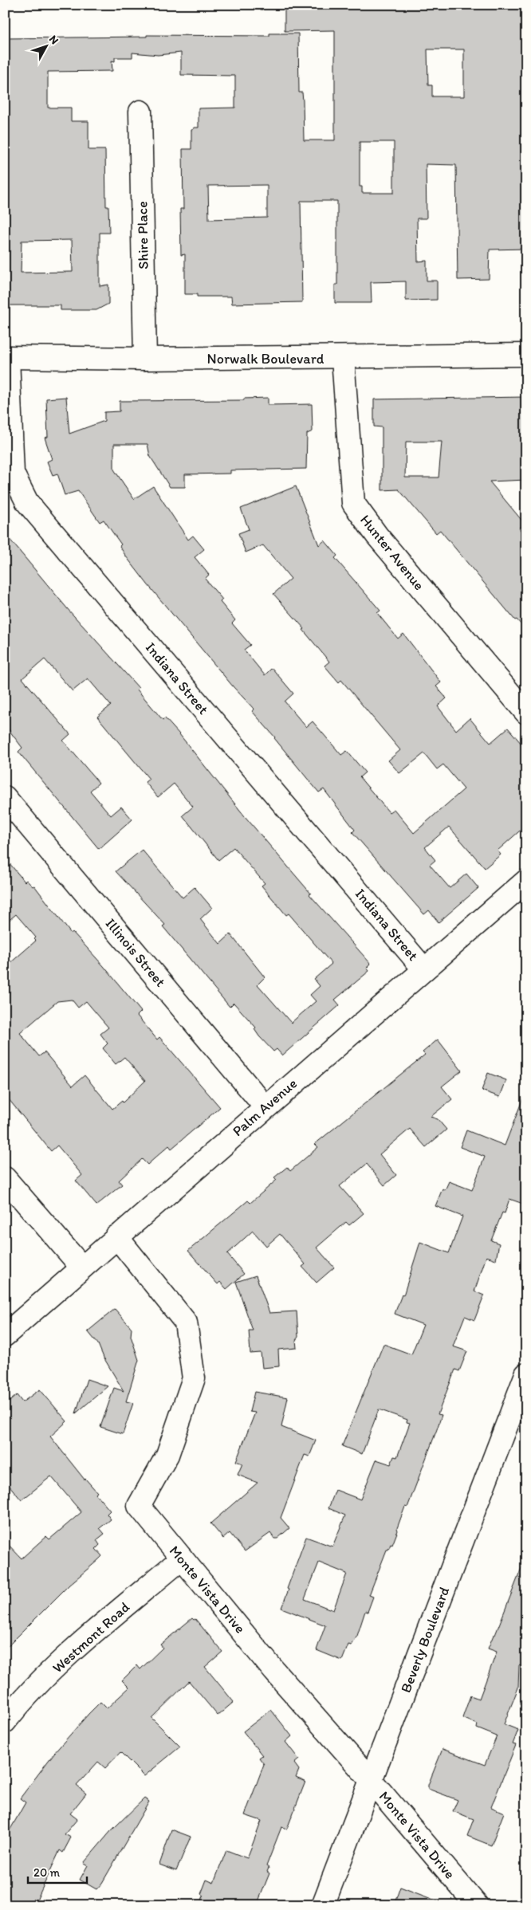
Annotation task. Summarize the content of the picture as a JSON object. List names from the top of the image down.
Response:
{
  "streets": {
    "street": [
      "Shire Place",
      "Norwalk Boulevard",
      "Hunter Avenue",
      "Indiana Street",
      "Illinois Street",
      "Palm Avenue",
      "Monte Vista Drive",
      "Westmont Road",
      "Beverly Boulevard"
    ]
  },
  "crossings": [
    ["Shire Place", "Norwalk Boulevard"],
    ["Norwalk Boulevard", "Hunter Avenue"],
    ["Norwalk Boulevard", "Indiana Street"],
    ["Indiana Street", "Palm Avenue"],
    ["Illinois Street", "Palm Avenue"],
    ["Palm Avenue", "Monte Vista Drive"],
    ["Monte Vista Drive", "Westmont Road"],
    ["Monte Vista Drive", "Beverly Boulevard"]
  ],
  "scale_bar": "20 m",
  "north": "top right"
}
